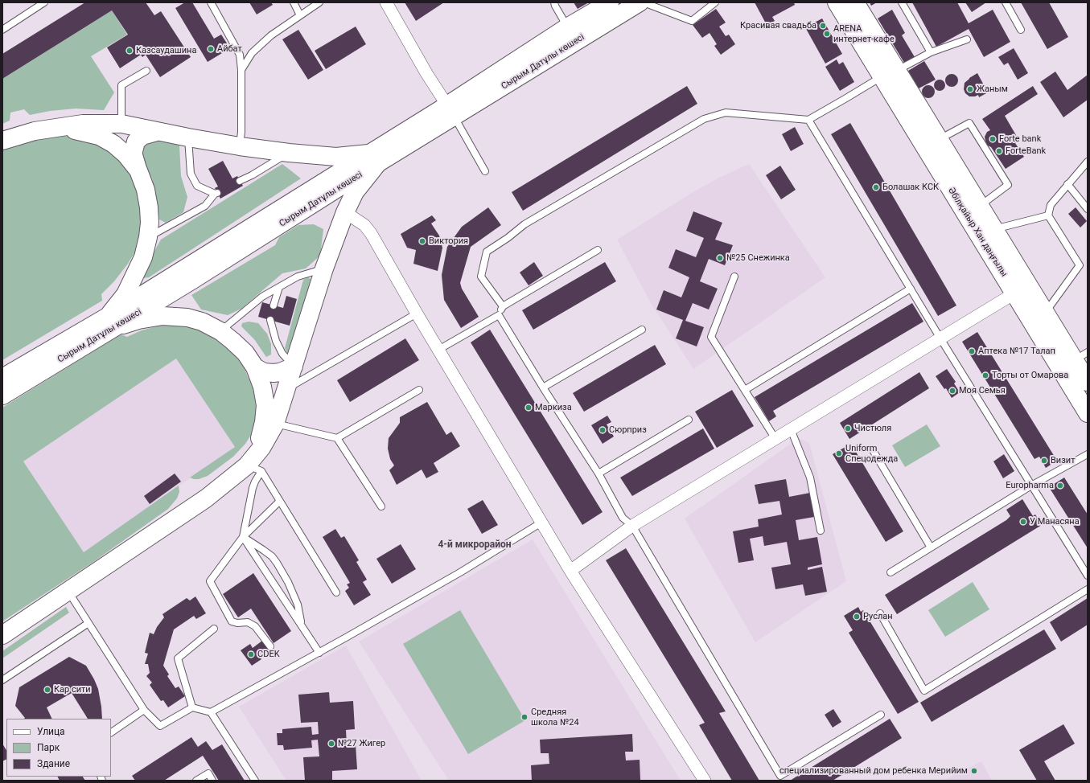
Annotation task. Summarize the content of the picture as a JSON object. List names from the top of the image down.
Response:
{
  "streets": {
    "main road": ["Сырым Датұлы көшесі", "Әбілқайыр Хан даңғылы"]
  },
  "districts": ["4-й микрорайон"],
  "places": [
    "Красивая свадьба",
    "ARENA интернет-кафе",
    "Айбат",
    "Казсаудашина",
    "Жаным",
    "Forte bank",
    "ForteBank",
    "Болашак КСК",
    "Виктория",
    "№25 Снежинка",
    "Аптека №17 Талап",
    "Торты от Омарова",
    "Моя Семья",
    "Маркиза",
    "Чистюля",
    "Сюрприз",
    "Uniform Спецодежда",
    "Визит",
    "Europharma",
    "У Манасяна",
    "Руслан",
    "CDEK",
    "Кар сити",
    "Средняя школа №24",
    "№27 Жигер",
    "специализированный дом ребенка Мерийим"
  ],
  "legend": ["Улица", "Парк", "Здание"]
}
